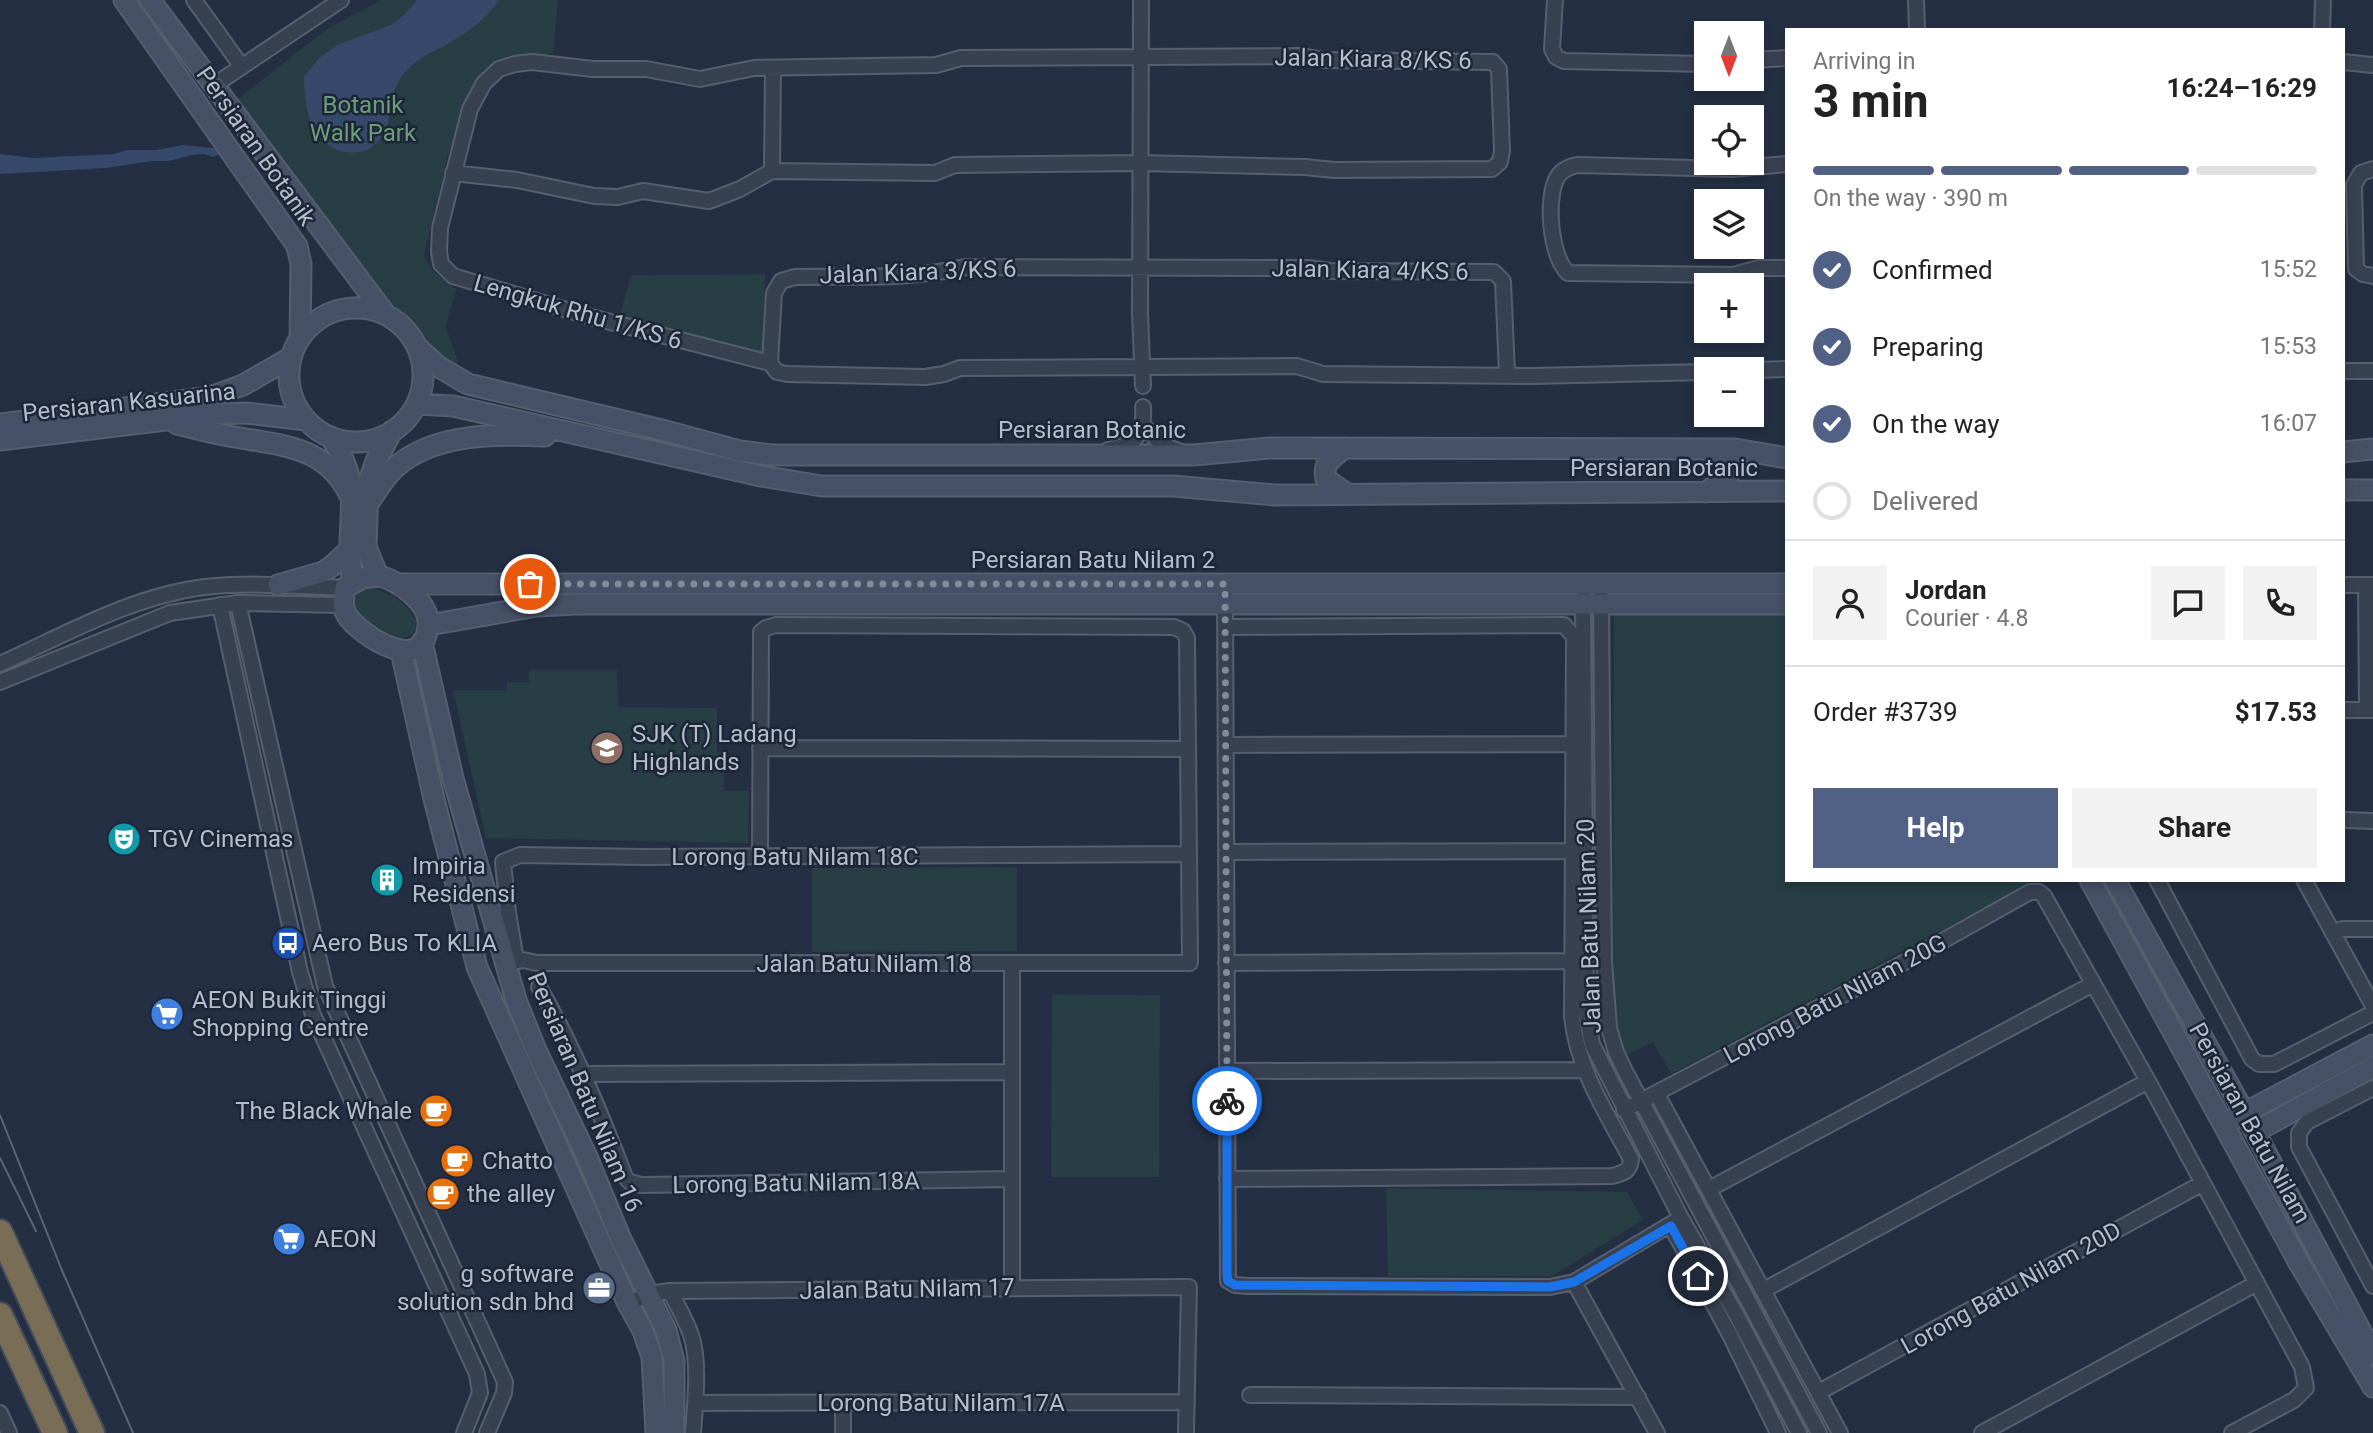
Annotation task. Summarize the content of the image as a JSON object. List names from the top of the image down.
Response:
{
  "streets": {
    "main road": [
      "Persiaran Botanik",
      "Persiaran Kasuarina",
      "Persiaran Botanic",
      "Persiaran Batu Nilam 2",
      "Persiaran Batu Nilam 16",
      "Persiaran Batu Nilam"
    ],
    "street": [
      "Jalan Kiara 8/KS 6",
      "Jalan Kiara 4/KS 6",
      "Jalan Kiara 3/KS 6",
      "Lengkuk Rhu 1/KS 6",
      "Lorong Batu Nilam 18C",
      "Jalan Batu Nilam 20",
      "Jalan Batu Nilam 18",
      "Lorong Batu Nilam 20G",
      "Lorong Batu Nilam 18A",
      "Lorong Batu Nilam 20D",
      "Jalan Batu Nilam 17",
      "Lorong Batu Nilam 17A"
    ]
  },
  "crossings": [
    ["Jalan Kiara 8/KS 6", "Lengkuk Rhu 1/KS 6"],
    ["Persiaran Botanik", "Persiaran Kasuarina"],
    ["Persiaran Botanik", "Persiaran Botanic"],
    ["Jalan Kiara 4/KS 6", "Jalan Kiara 3/KS 6"],
    ["Jalan Kiara 4/KS 6", "Lengkuk Rhu 1/KS 6"],
    ["Jalan Kiara 3/KS 6", "Lengkuk Rhu 1/KS 6"],
    ["Persiaran Kasuarina", "Persiaran Botanic"],
    ["Persiaran Batu Nilam 2", "Jalan Batu Nilam 20"],
    ["Persiaran Batu Nilam 2", "Persiaran Batu Nilam 16"],
    ["Lorong Batu Nilam 18C", "Jalan Batu Nilam 18"],
    ["Lorong Batu Nilam 18C", "Persiaran Batu Nilam 16"],
    ["Jalan Batu Nilam 20", "Lorong Batu Nilam 20G"],
    ["Jalan Batu Nilam 18", "Persiaran Batu Nilam 16"],
    ["Persiaran Batu Nilam 16", "Jalan Batu Nilam 17"],
    ["Jalan Batu Nilam 17", "Lorong Batu Nilam 17A"]
  ],
  "parks": ["Botanik Walk Park"],
  "places": {
    "school or university": ["SJK (T) Ladang Highlands"],
    "theatre": ["TGV Cinemas"],
    "building": ["Impiria Residensi"],
    "bus stop": ["Aero Bus To KLIA"],
    "supermarket": ["AEON Bukit Tinggi Shopping Centre", "AEON"],
    "cafe": ["The Black Whale", "Chatto", "the alley"],
    "office": ["g software solution sdn bhd"]
  },
  "north": "bottom",
  "page": {
    "map_buttons": ["+", "−"],
    "heading": ["3 min", "Arriving in", "16:24–16:29"],
    "panel": [
      "Jordan",
      "Courier · 4.8",
      "Order #3739",
      "$17.53"
    ],
    "bar": "On the way · 390 m",
    "list": [
      ["Confirmed", "15:52"],
      ["Preparing", "15:53"],
      ["On the way", "16:07"],
      "Delivered"
    ],
    "buttons": ["Help", "Share"]
  }
}
